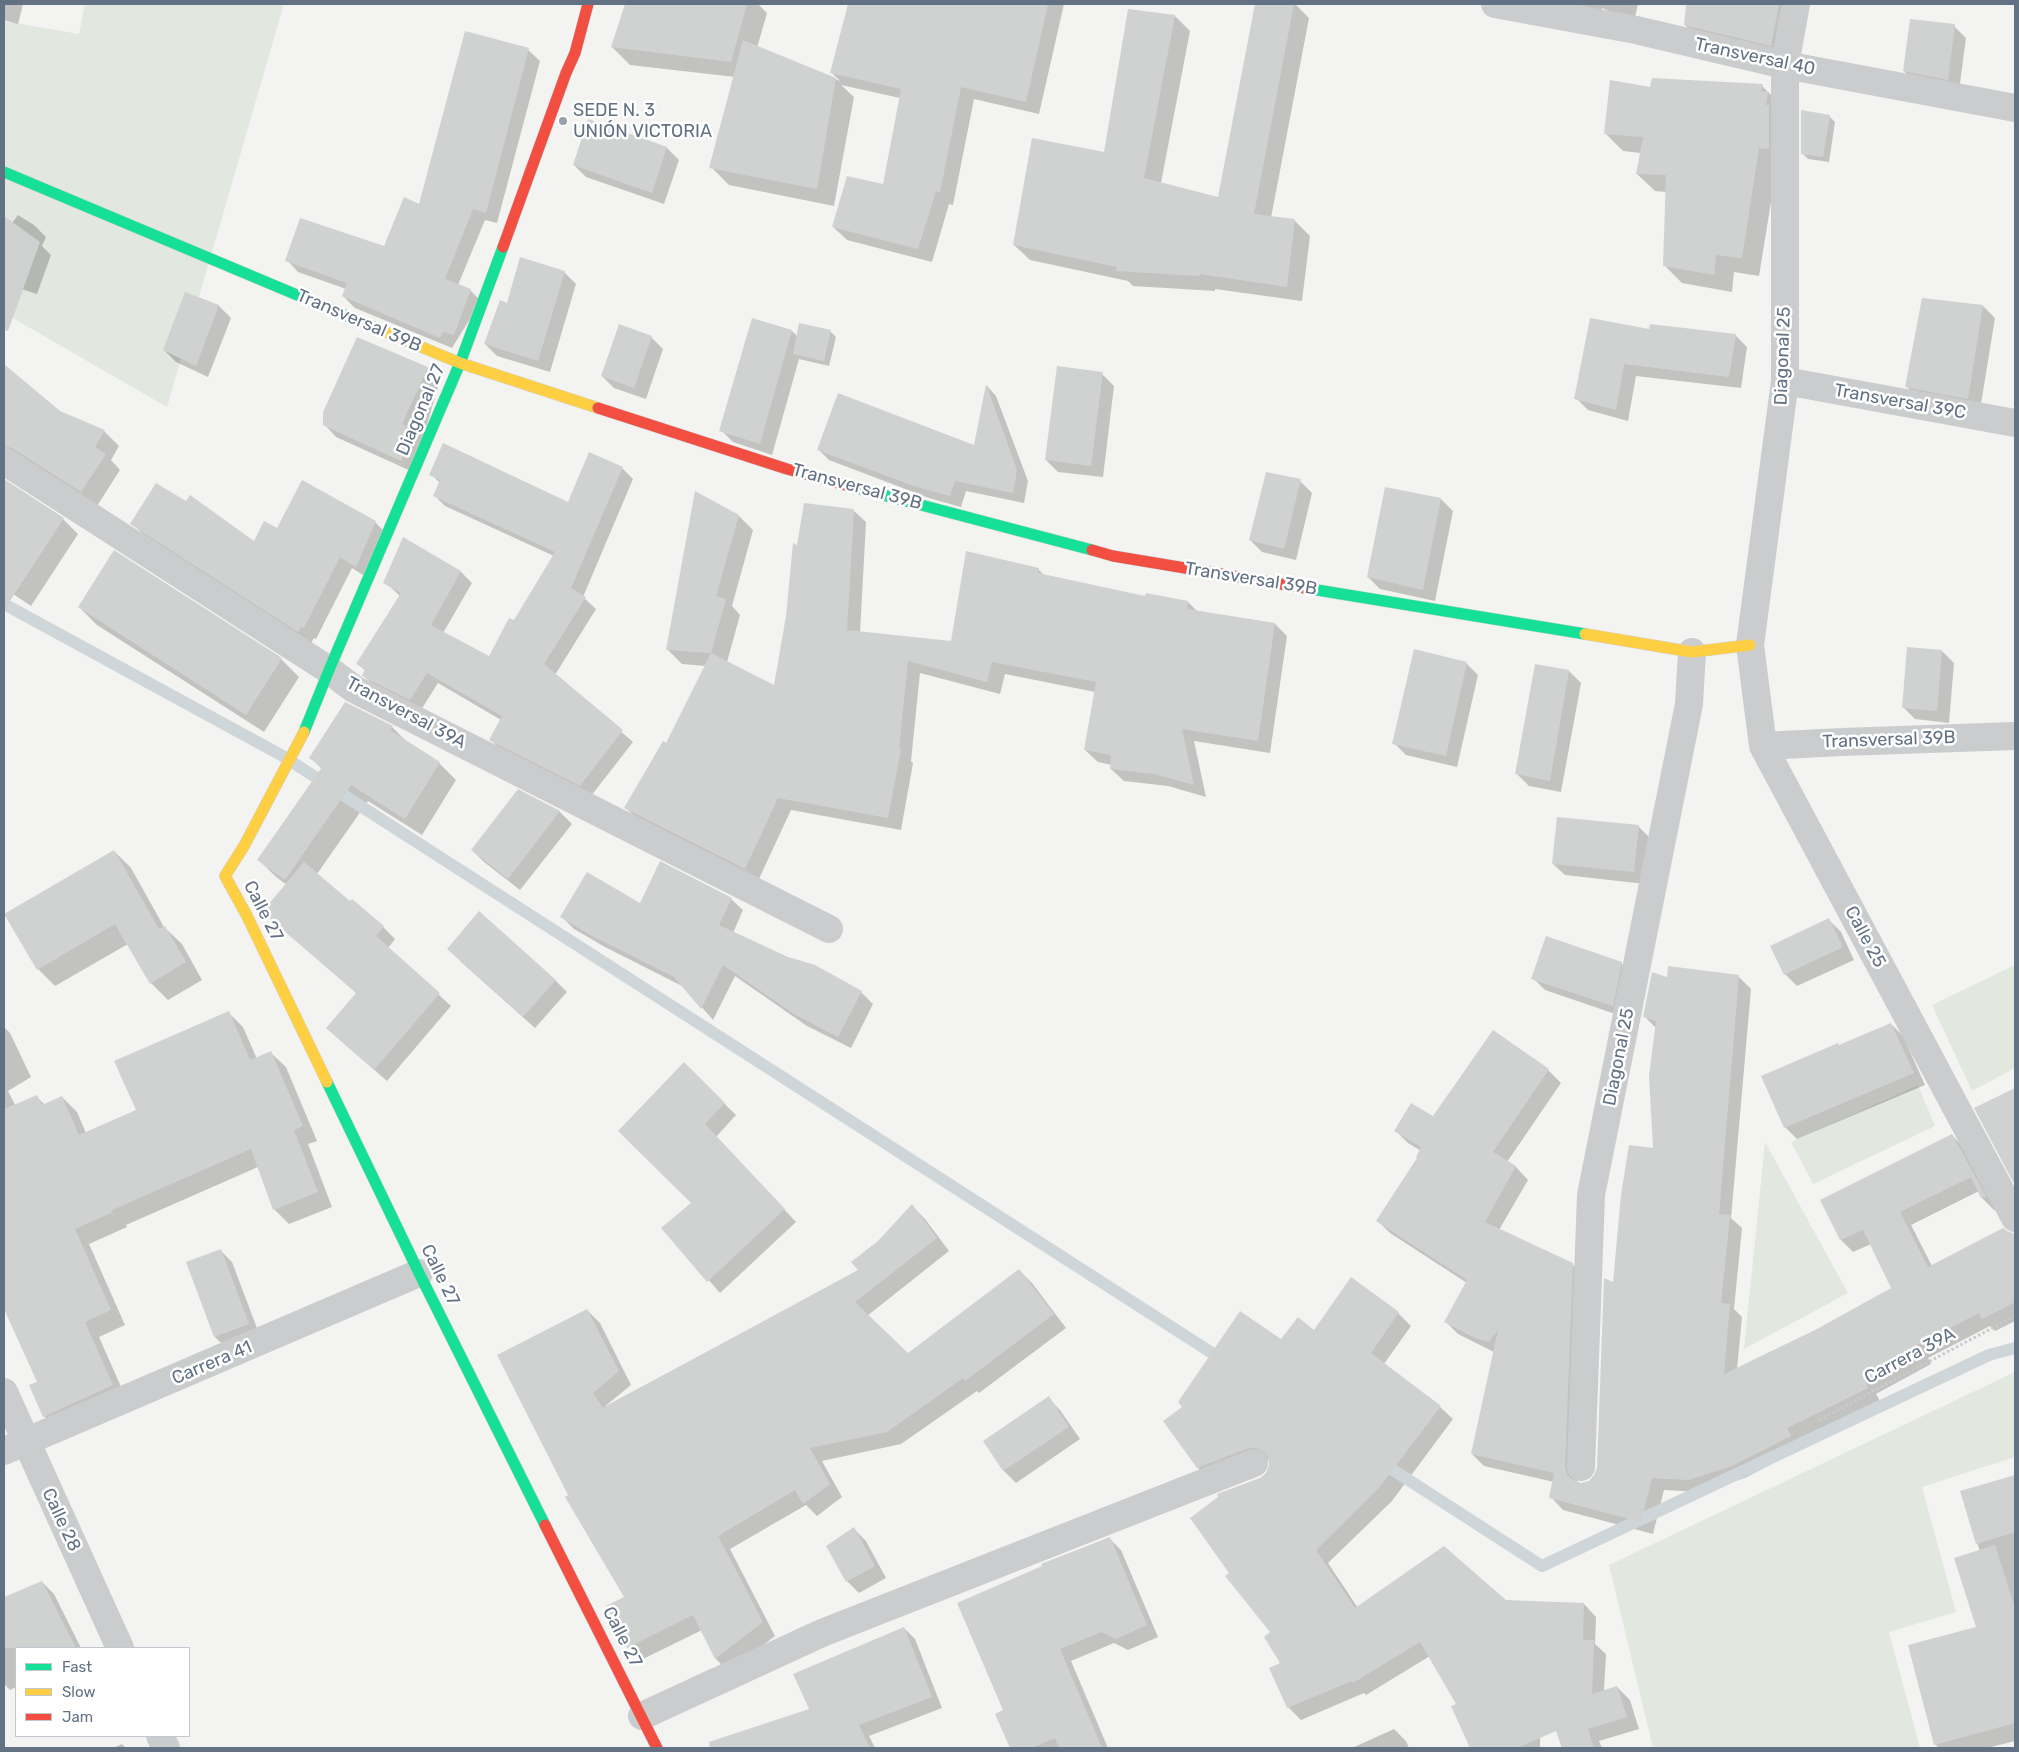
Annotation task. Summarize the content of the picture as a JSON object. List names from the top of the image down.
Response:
{
  "streets": {
    "street": [
      "Transversal 40",
      "Transversal 39B",
      "Diagonal 25",
      "Transversal 39C",
      "Diagonal 27",
      "Transversal 39A",
      "Calle 27",
      "Calle 25",
      "Carrera 41",
      "Calle 28"
    ],
    "path": ["Carrera 39A"]
  },
  "crossings": [
    ["Transversal 40", "Diagonal 25"],
    ["Transversal 39B", "Diagonal 25"],
    ["Transversal 39B", "Diagonal 27"],
    ["Transversal 39B", "Calle 25"],
    ["Diagonal 25", "Transversal 39C"],
    ["Diagonal 25", "Calle 25"],
    ["Diagonal 27", "Transversal 39A"],
    ["Diagonal 27", "Calle 27"],
    ["Calle 27", "Carrera 41"],
    ["Carrera 41", "Calle 28"]
  ],
  "places": ["SEDE N. 3 UNIÓN VICTORIA"],
  "legend": ["Fast", "Slow", "Jam"]
}
